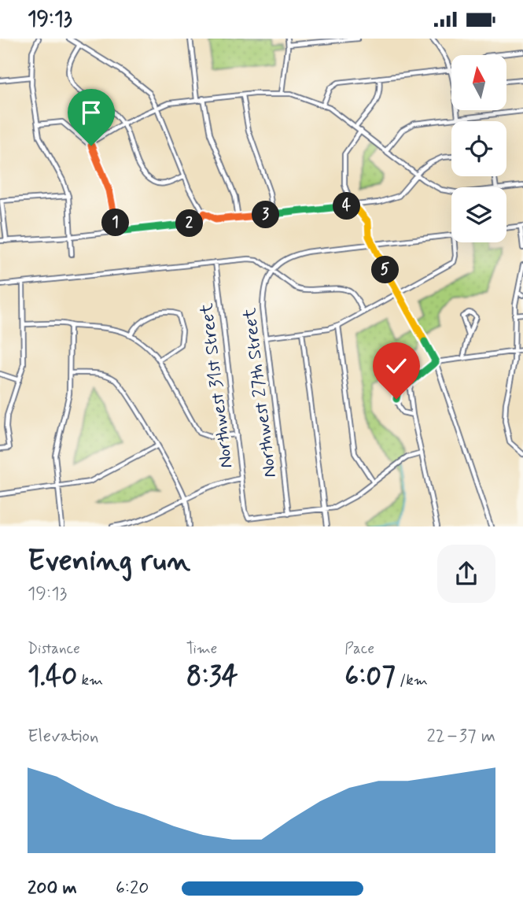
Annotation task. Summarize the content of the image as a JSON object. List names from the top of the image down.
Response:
{
  "streets": {
    "street": ["Northwest 31st Street", "Northwest 27th Street"]
  },
  "crossings": [
    ["Northwest 31st Street", "Northwest 27th Street"]
  ],
  "north": "top",
  "page": {
    "status": "19:13",
    "pins": [
      "4",
      "3",
      "1",
      "2",
      "5"
    ],
    "heading": ["Evening run", "19:13"],
    "stats": [
      ["Distance", "1.40 km"],
      ["Time", "8:34"],
      ["Pace", "6:07 /km"]
    ],
    "chart": ["Elevation", "22–37 m"],
    "list": [
      {
        "name": "200 m",
        "note": "6:20"
      }
    ]
  }
}
